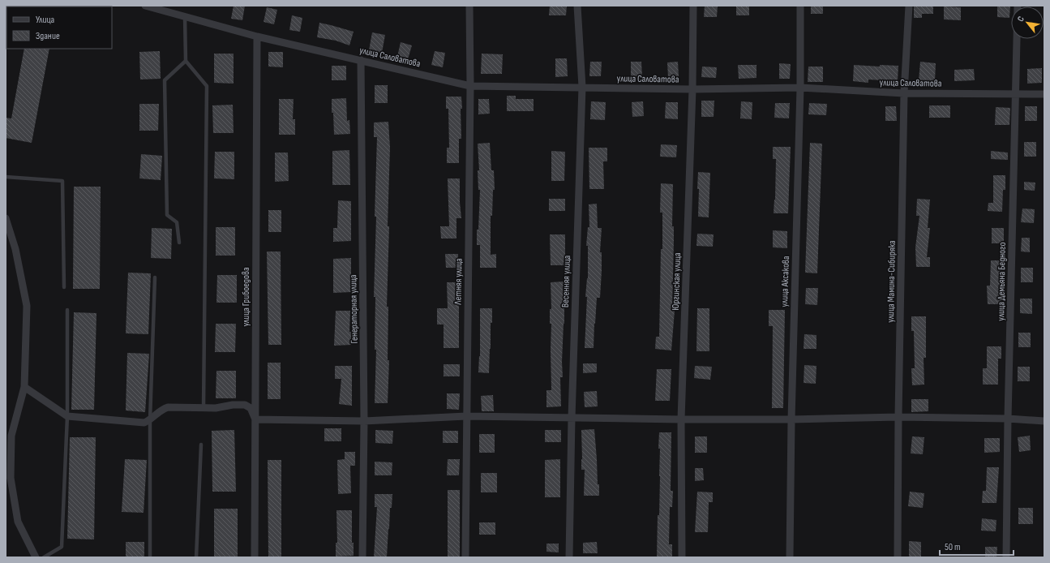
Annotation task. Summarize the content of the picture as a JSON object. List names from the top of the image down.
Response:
{
  "streets": {
    "street": [
      "улица Саловатова",
      "Летняя улица",
      "Весенняя улица",
      "Юргинская улица",
      "улица Аксакова",
      "улица Мамина-Сибиряка",
      "улица Демьяна Бедного",
      "улица Грибоедова",
      "Генераторная улица"
    ]
  },
  "crossings": [
    ["улица Саловатова", "Летняя улица"],
    ["улица Саловатова", "Весенняя улица"],
    ["улица Саловатова", "Юргинская улица"],
    ["улица Саловатова", "улица Аксакова"],
    ["улица Саловатова", "улица Мамина-Сибиряка"],
    ["улица Саловатова", "улица Демьяна Бедного"],
    ["улица Саловатова", "улица Грибоедова"],
    ["улица Саловатова", "Генераторная улица"]
  ],
  "legend": ["Улица", "Здание"],
  "scale_bar": "50 m",
  "north": "top left"
}
